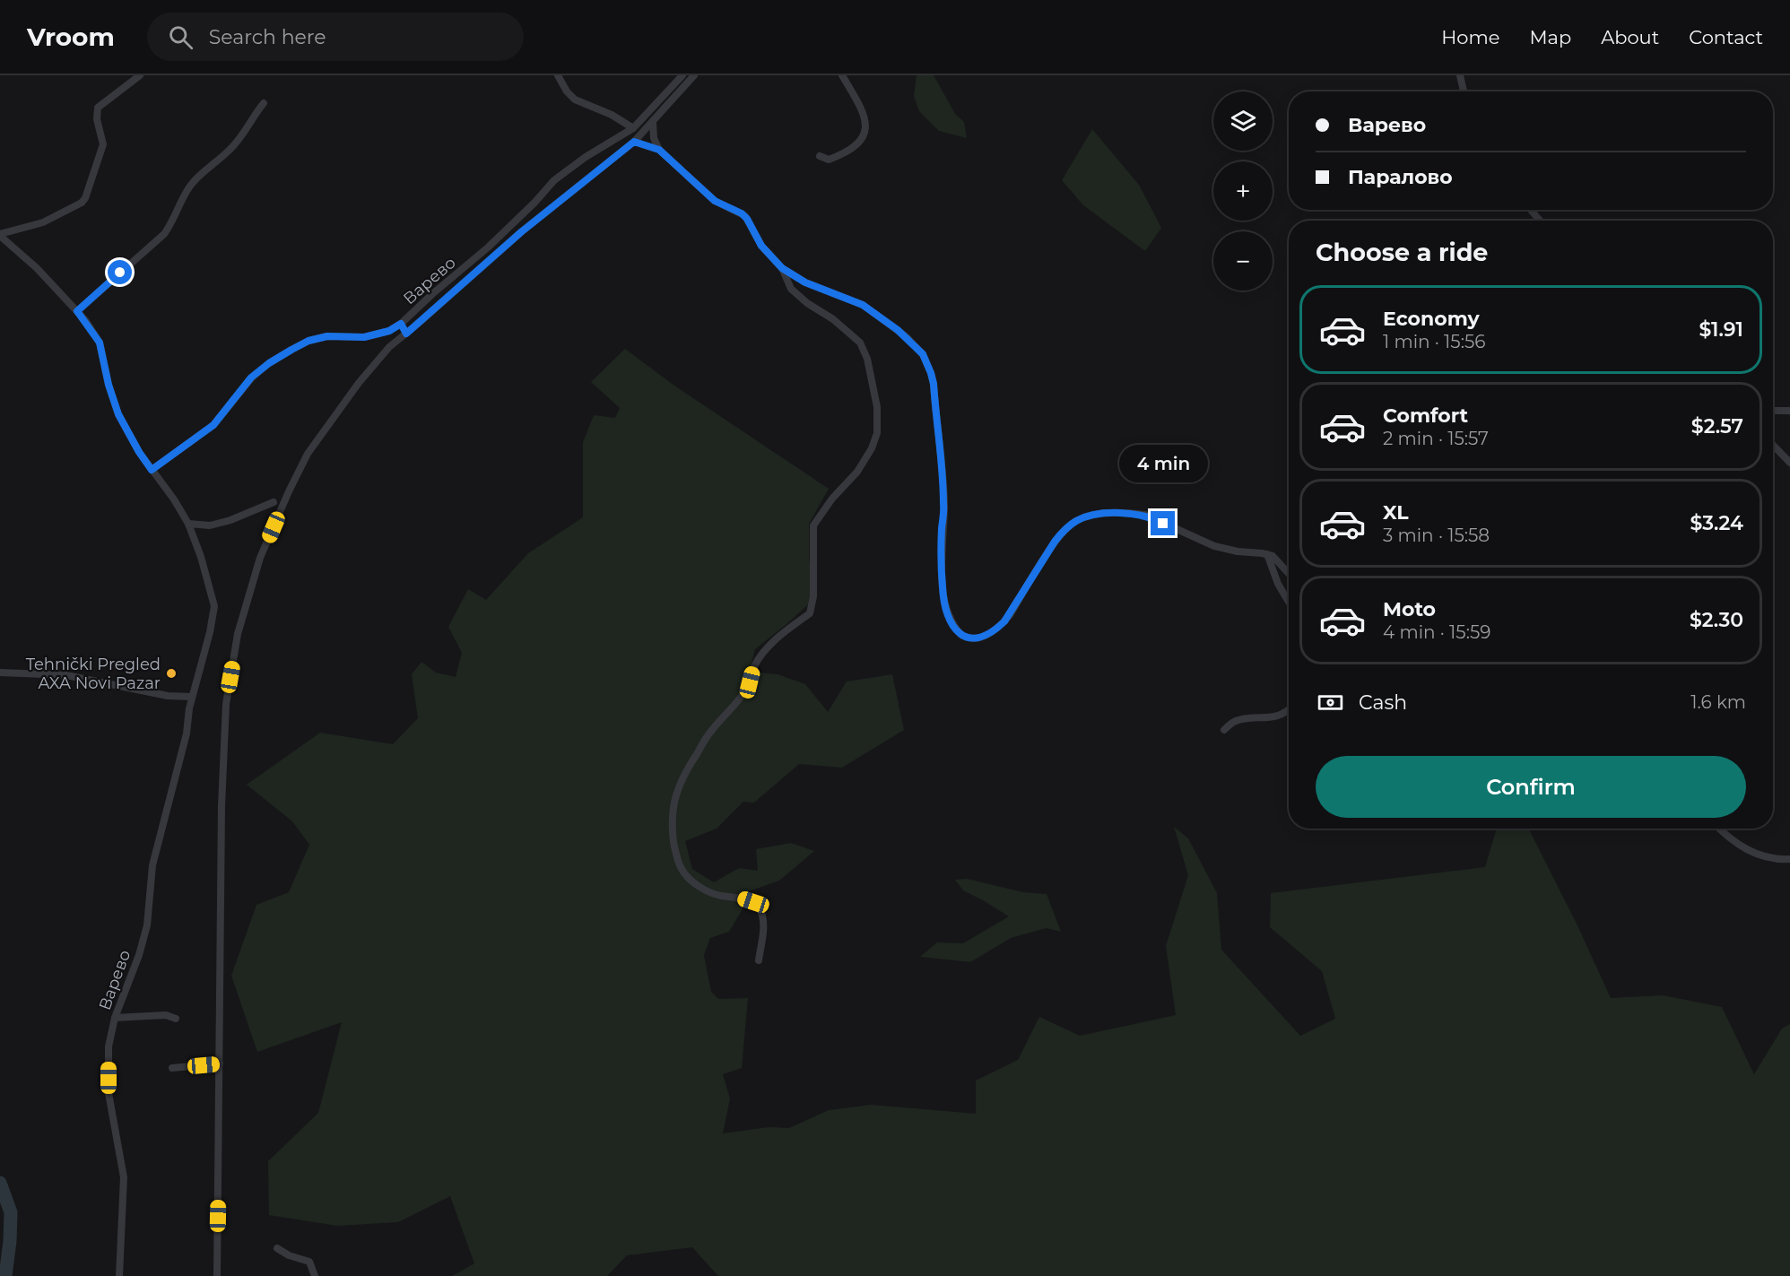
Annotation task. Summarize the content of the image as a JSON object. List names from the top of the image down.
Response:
{
  "streets": {
    "street": ["Варево"]
  },
  "places": ["Tehnički Pregled AXA Novi Pazar"],
  "page": {
    "header": "Vroom",
    "search": "Search here",
    "nav": [
      "Home",
      "Map",
      "About",
      "Contact"
    ],
    "map_buttons": ["+", "−"],
    "banner": ["Варево", "Паралово"],
    "heading": "Choose a ride",
    "list": [
      {
        "name": "Economy",
        "note": "1 min · 15:56",
        "value": "$1.91"
      },
      {
        "name": "Comfort",
        "note": "2 min · 15:57",
        "value": "$2.57"
      },
      {
        "name": "XL",
        "note": "3 min · 15:58",
        "value": "$3.24"
      },
      {
        "name": "Moto",
        "note": "4 min · 15:59",
        "value": "$2.30"
      }
    ],
    "bubble": "4 min",
    "pay": ["Cash", "1.6 km"],
    "buttons": "Confirm"
  }
}
